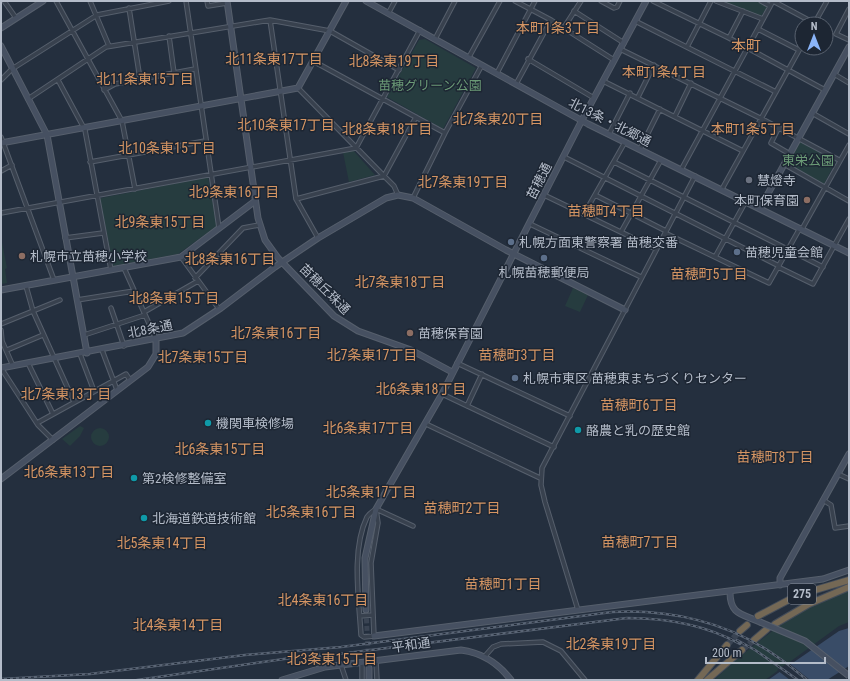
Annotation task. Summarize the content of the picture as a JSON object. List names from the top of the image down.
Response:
{
  "streets": {
    "highway": ["275"],
    "street": [
      "北13条・北郷通",
      "苗穂通",
      "苗穂丘珠通",
      "北8条通",
      "平和通"
    ]
  },
  "crossings": [
    ["北13条・北郷通", "苗穂通"],
    ["苗穂通", "苗穂丘珠通"],
    ["苗穂丘珠通", "北8条通"]
  ],
  "districts": [
    "本町1条3丁目",
    "本町",
    "北11条東17丁目",
    "北8条東19丁目",
    "本町1条4丁目",
    "北11条東15丁目",
    "北7条東20丁目",
    "北10条東17丁目",
    "北8条東18丁目",
    "本町1条5丁目",
    "北10条東15丁目",
    "北7条東19丁目",
    "北9条東16丁目",
    "苗穂町4丁目",
    "北9条東15丁目",
    "北8条東16丁目",
    "苗穂町5丁目",
    "北7条東18丁目",
    "北8条東15丁目",
    "北7条東16丁目",
    "北7条東17丁目",
    "苗穂町3丁目",
    "北7条東15丁目",
    "北6条東18丁目",
    "北7条東13丁目",
    "苗穂町6丁目",
    "北6条東17丁目",
    "北6条東15丁目",
    "苗穂町8丁目",
    "北6条東13丁目",
    "北5条東17丁目",
    "苗穂町2丁目",
    "北5条東16丁目",
    "苗穂町7丁目",
    "北5条東14丁目",
    "苗穂町1丁目",
    "北4条東16丁目",
    "北4条東14丁目",
    "北2条東19丁目",
    "北3条東15丁目"
  ],
  "parks": ["苗穂グリーン公園", "東栄公園"],
  "places": [
    "慧燈寺",
    "本町保育園",
    "札幌方面東警察署 苗穂交番",
    "苗穂児童会館",
    "札幌市立苗穂小学校",
    "札幌苗穂郵便局",
    "苗穂保育園",
    "札幌市東区 苗穂東まちづくりセンター",
    "機関車検修場",
    "酪農と乳の歴史館",
    "第2検修整備室",
    "北海道鉄道技術館"
  ],
  "scale_bar": "200 m",
  "north": "top"
}
